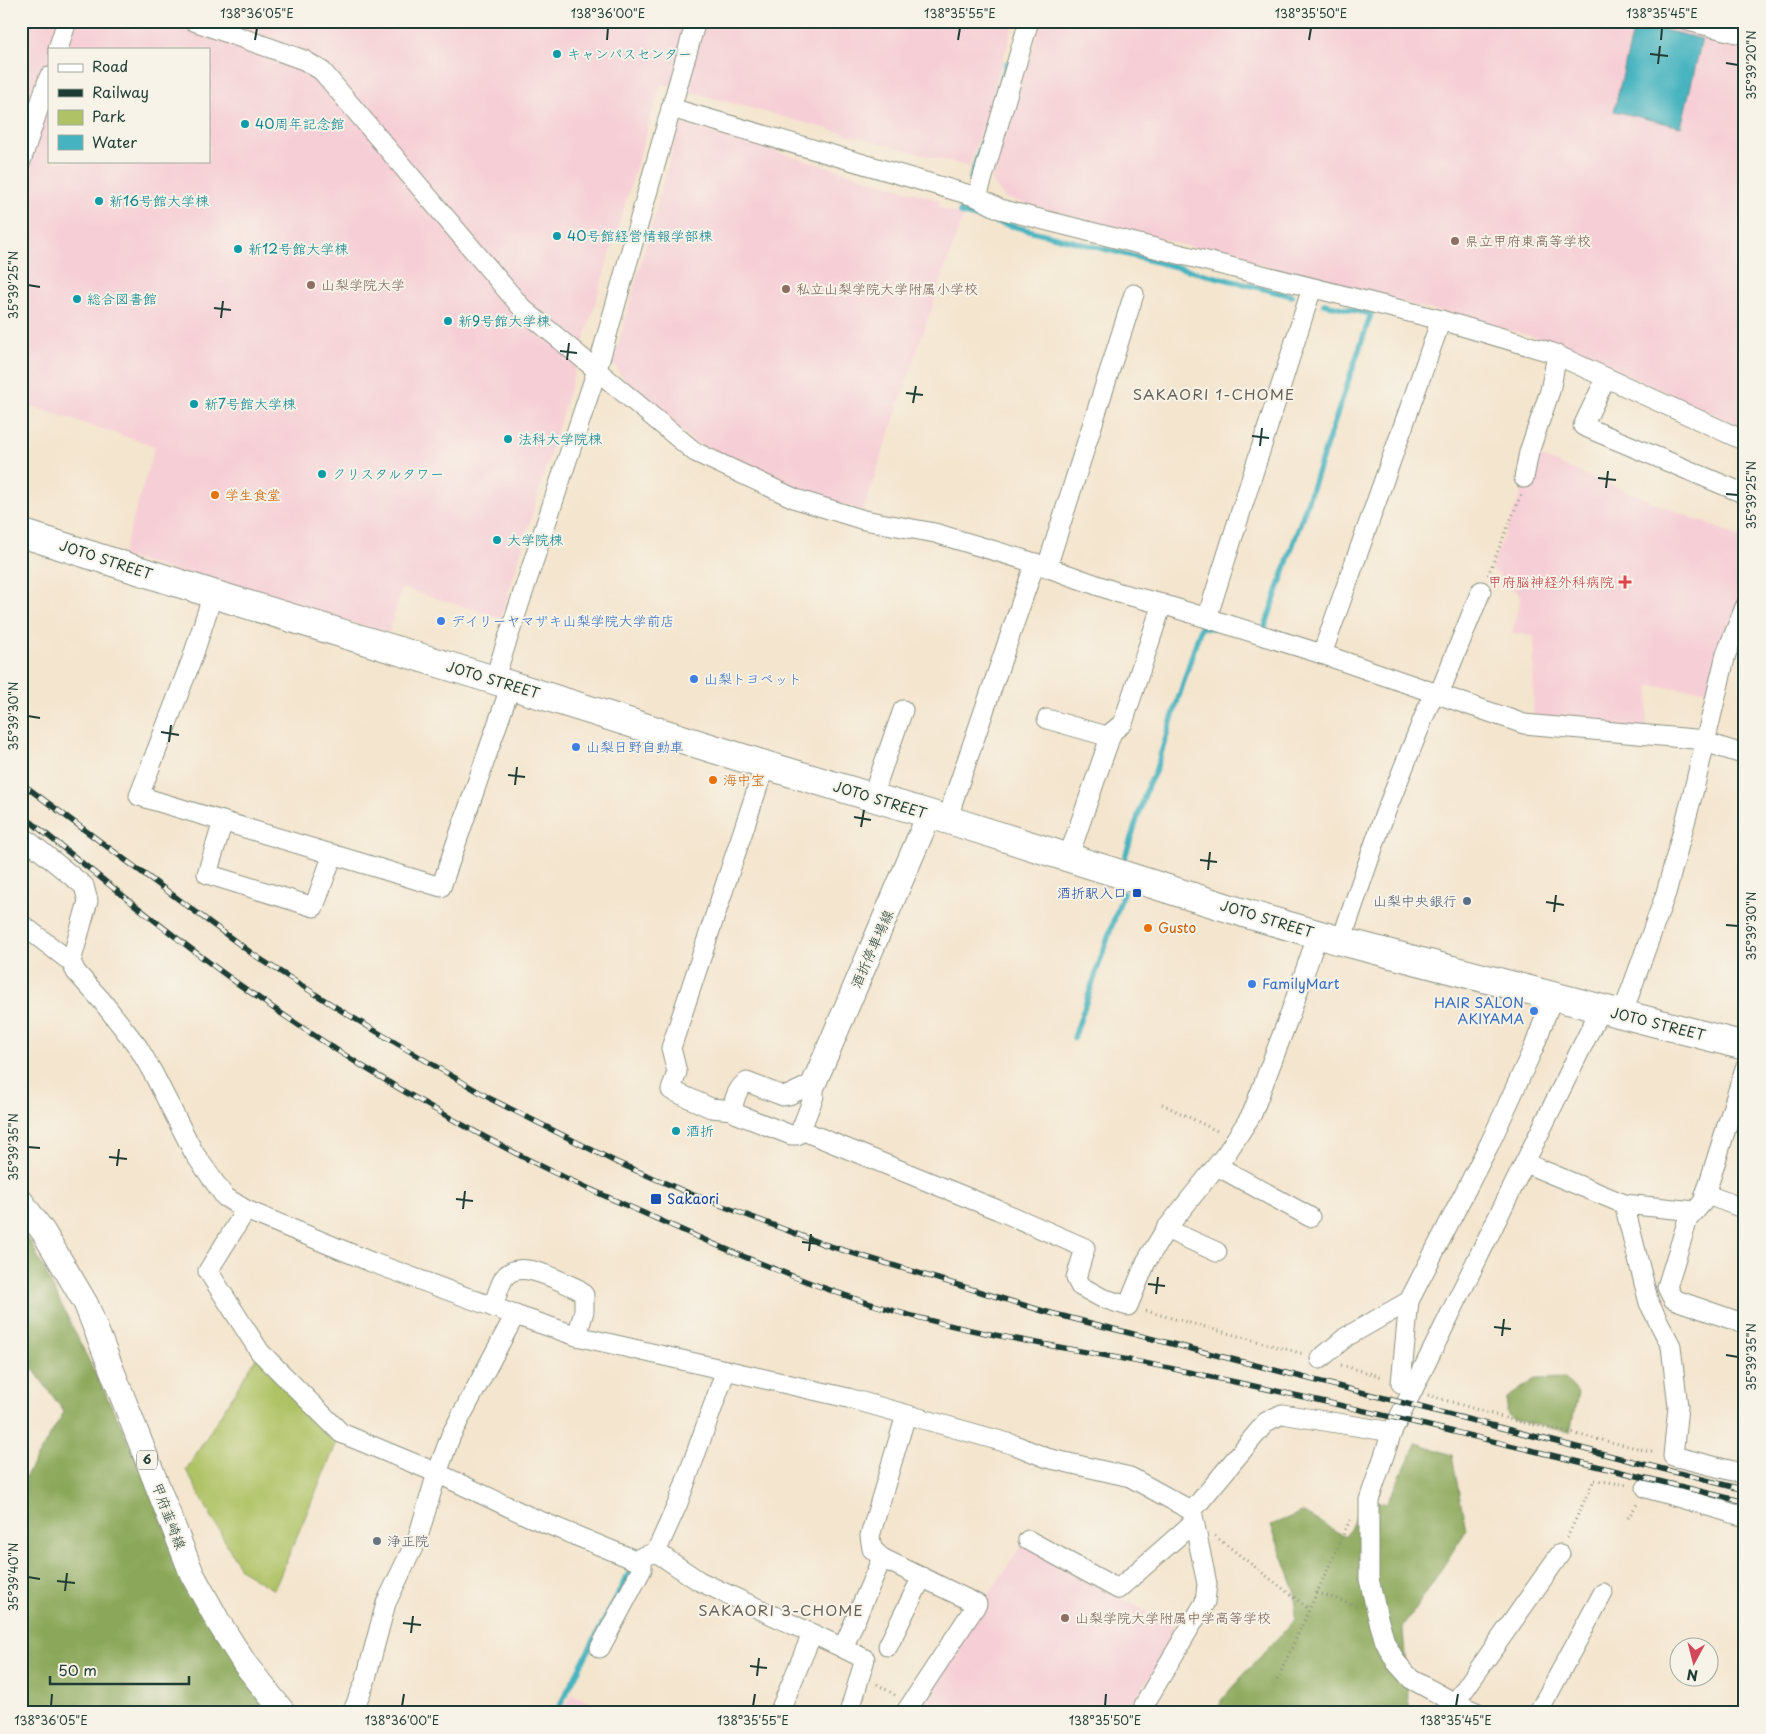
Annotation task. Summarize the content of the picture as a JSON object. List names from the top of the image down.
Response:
{
  "streets": {
    "highway": ["JOTO STREET"],
    "main road": ["酒折停車場線", "6", "甲府韮崎線"]
  },
  "crossings": [
    ["JOTO STREET", "酒折停車場線"]
  ],
  "districts": ["SAKAORI 1-CHOME", "SAKAORI 3-CHOME"],
  "places": {
    "other": [
      "キャンパスセンター",
      "40周年記念館",
      "新16号館大学棟",
      "40号館経営情報学部棟",
      "県立甲府東高等学校",
      "新12号館大学棟",
      "山梨学院大学",
      "私立山梨学院大学附属小学校",
      "総合図書館",
      "新9号館大学棟",
      "新7号館大学棟",
      "法科大学院棟",
      "クリスタルタワー",
      "学生食堂",
      "大学院棟",
      "デイリーヤマザキ山梨学院大学前店",
      "山梨トヨペット",
      "山梨日野自動車",
      "海中宝",
      "山梨中央銀行",
      "Gusto",
      "FamilyMart",
      "HAIR SALON AKIYAMA",
      "酒折",
      "浄正院",
      "山梨学院大学附属中学高等学校"
    ],
    "health": ["甲府脳神経外科病院"],
    "transit": ["酒折駅入口", "Sakaori"]
  },
  "legend": [
    "Road",
    "Railway",
    "Park",
    "Water"
  ],
  "scale_bar": "50 m",
  "north": "bottom",
  "coordinates": [
    "138°36'05\"E",
    "138°36'00\"E",
    "138°35'55\"E",
    "138°35'50\"E",
    "138°35'45\"E",
    "35°39'20\"N",
    "35°39'25\"N",
    "35°39'30\"N",
    "35°39'35\"N",
    "35°39'40\"N"
  ]
}
